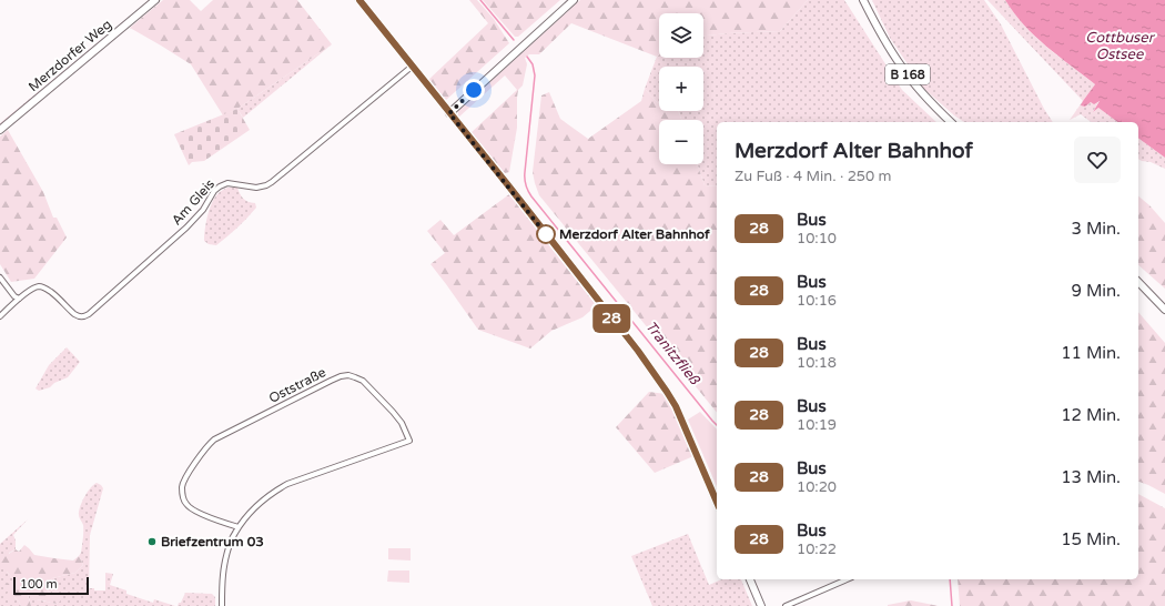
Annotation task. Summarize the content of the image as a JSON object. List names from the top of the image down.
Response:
{
  "streets": {
    "street": [
      "Merzdorfer Weg",
      "B 168",
      "Am Gleis",
      "Oststraße"
    ]
  },
  "water": ["Cottbuser Ostsee", "Tranitzfließ"],
  "places": ["Merzdorf Alter Bahnhof", "Briefzentrum 03"],
  "lines": ["bus line 28"],
  "scale_bar": "100 m",
  "page": {
    "on_map": "28",
    "map_buttons": ["+", "−"],
    "heading": ["Merzdorf Alter Bahnhof", "Zu Fuß · 4 Min. · 250 m"],
    "list": [
      {
        "mark": "28",
        "name": "Bus",
        "note": "10:10",
        "value": "3 Min."
      },
      {
        "mark": "28",
        "name": "Bus",
        "note": "10:16",
        "value": "9 Min."
      },
      {
        "mark": "28",
        "name": "Bus",
        "note": "10:18",
        "value": "11 Min."
      },
      {
        "mark": "28",
        "name": "Bus",
        "note": "10:19",
        "value": "12 Min."
      },
      {
        "mark": "28",
        "name": "Bus",
        "note": "10:20",
        "value": "13 Min."
      },
      {
        "mark": "28",
        "name": "Bus",
        "note": "10:22",
        "value": "15 Min."
      }
    ],
    "scale": "100 m"
  }
}
